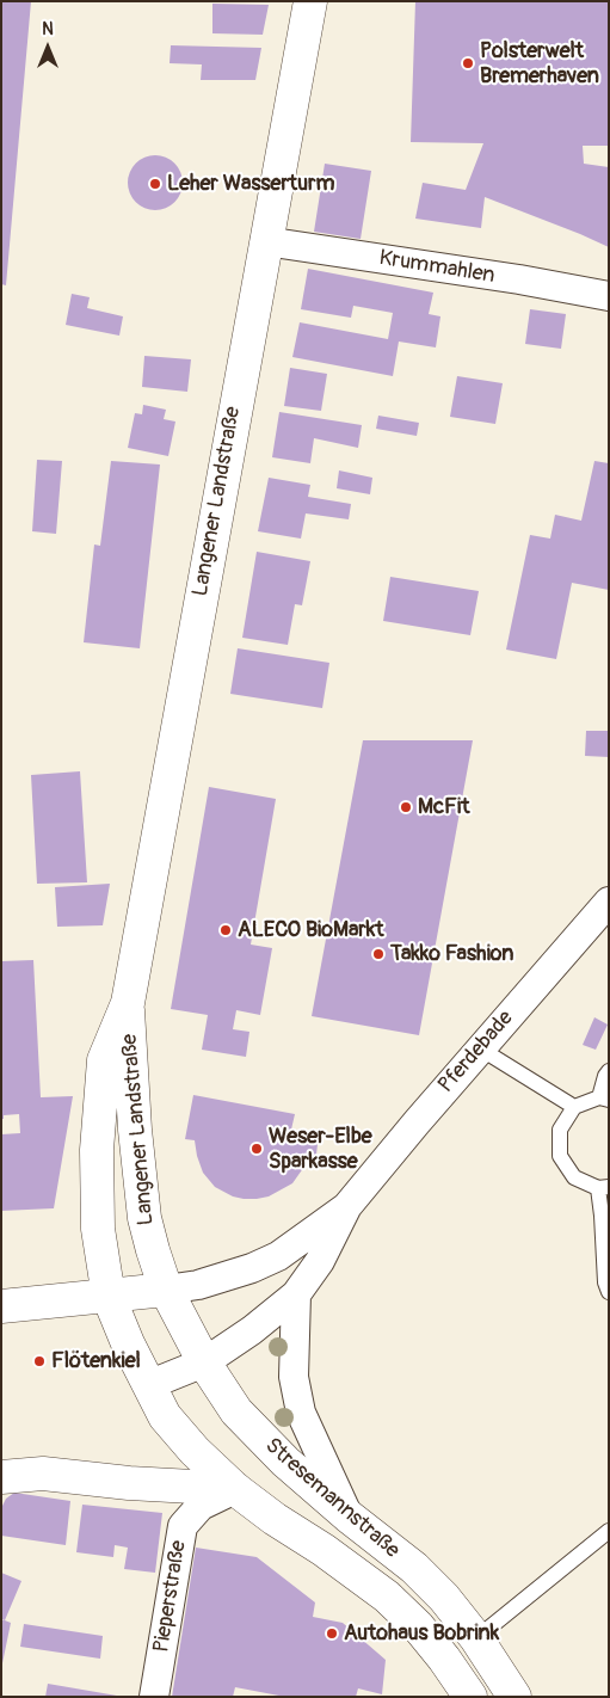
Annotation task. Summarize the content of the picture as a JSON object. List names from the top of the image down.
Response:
{
  "streets": {
    "main road": ["Langener Landstraße", "Stresemannstraße"],
    "street": ["Krummahlen", "Pferdebade", "Pieperstraße"]
  },
  "crossings": [
    ["Krummahlen", "Langener Landstraße"],
    ["Langener Landstraße", "Pferdebade"],
    ["Langener Landstraße", "Stresemannstraße"],
    ["Pferdebade", "Stresemannstraße"],
    ["Stresemannstraße", "Pieperstraße"]
  ],
  "places": [
    "Polsterwelt Bremerhaven",
    "Leher Wasserturm",
    "McFit",
    "ALECO BioMarkt",
    "Takko Fashion",
    "Weser-Elbe Sparkasse",
    "Flötenkiel",
    "Autohaus Bobrink"
  ],
  "north": "top"
}
